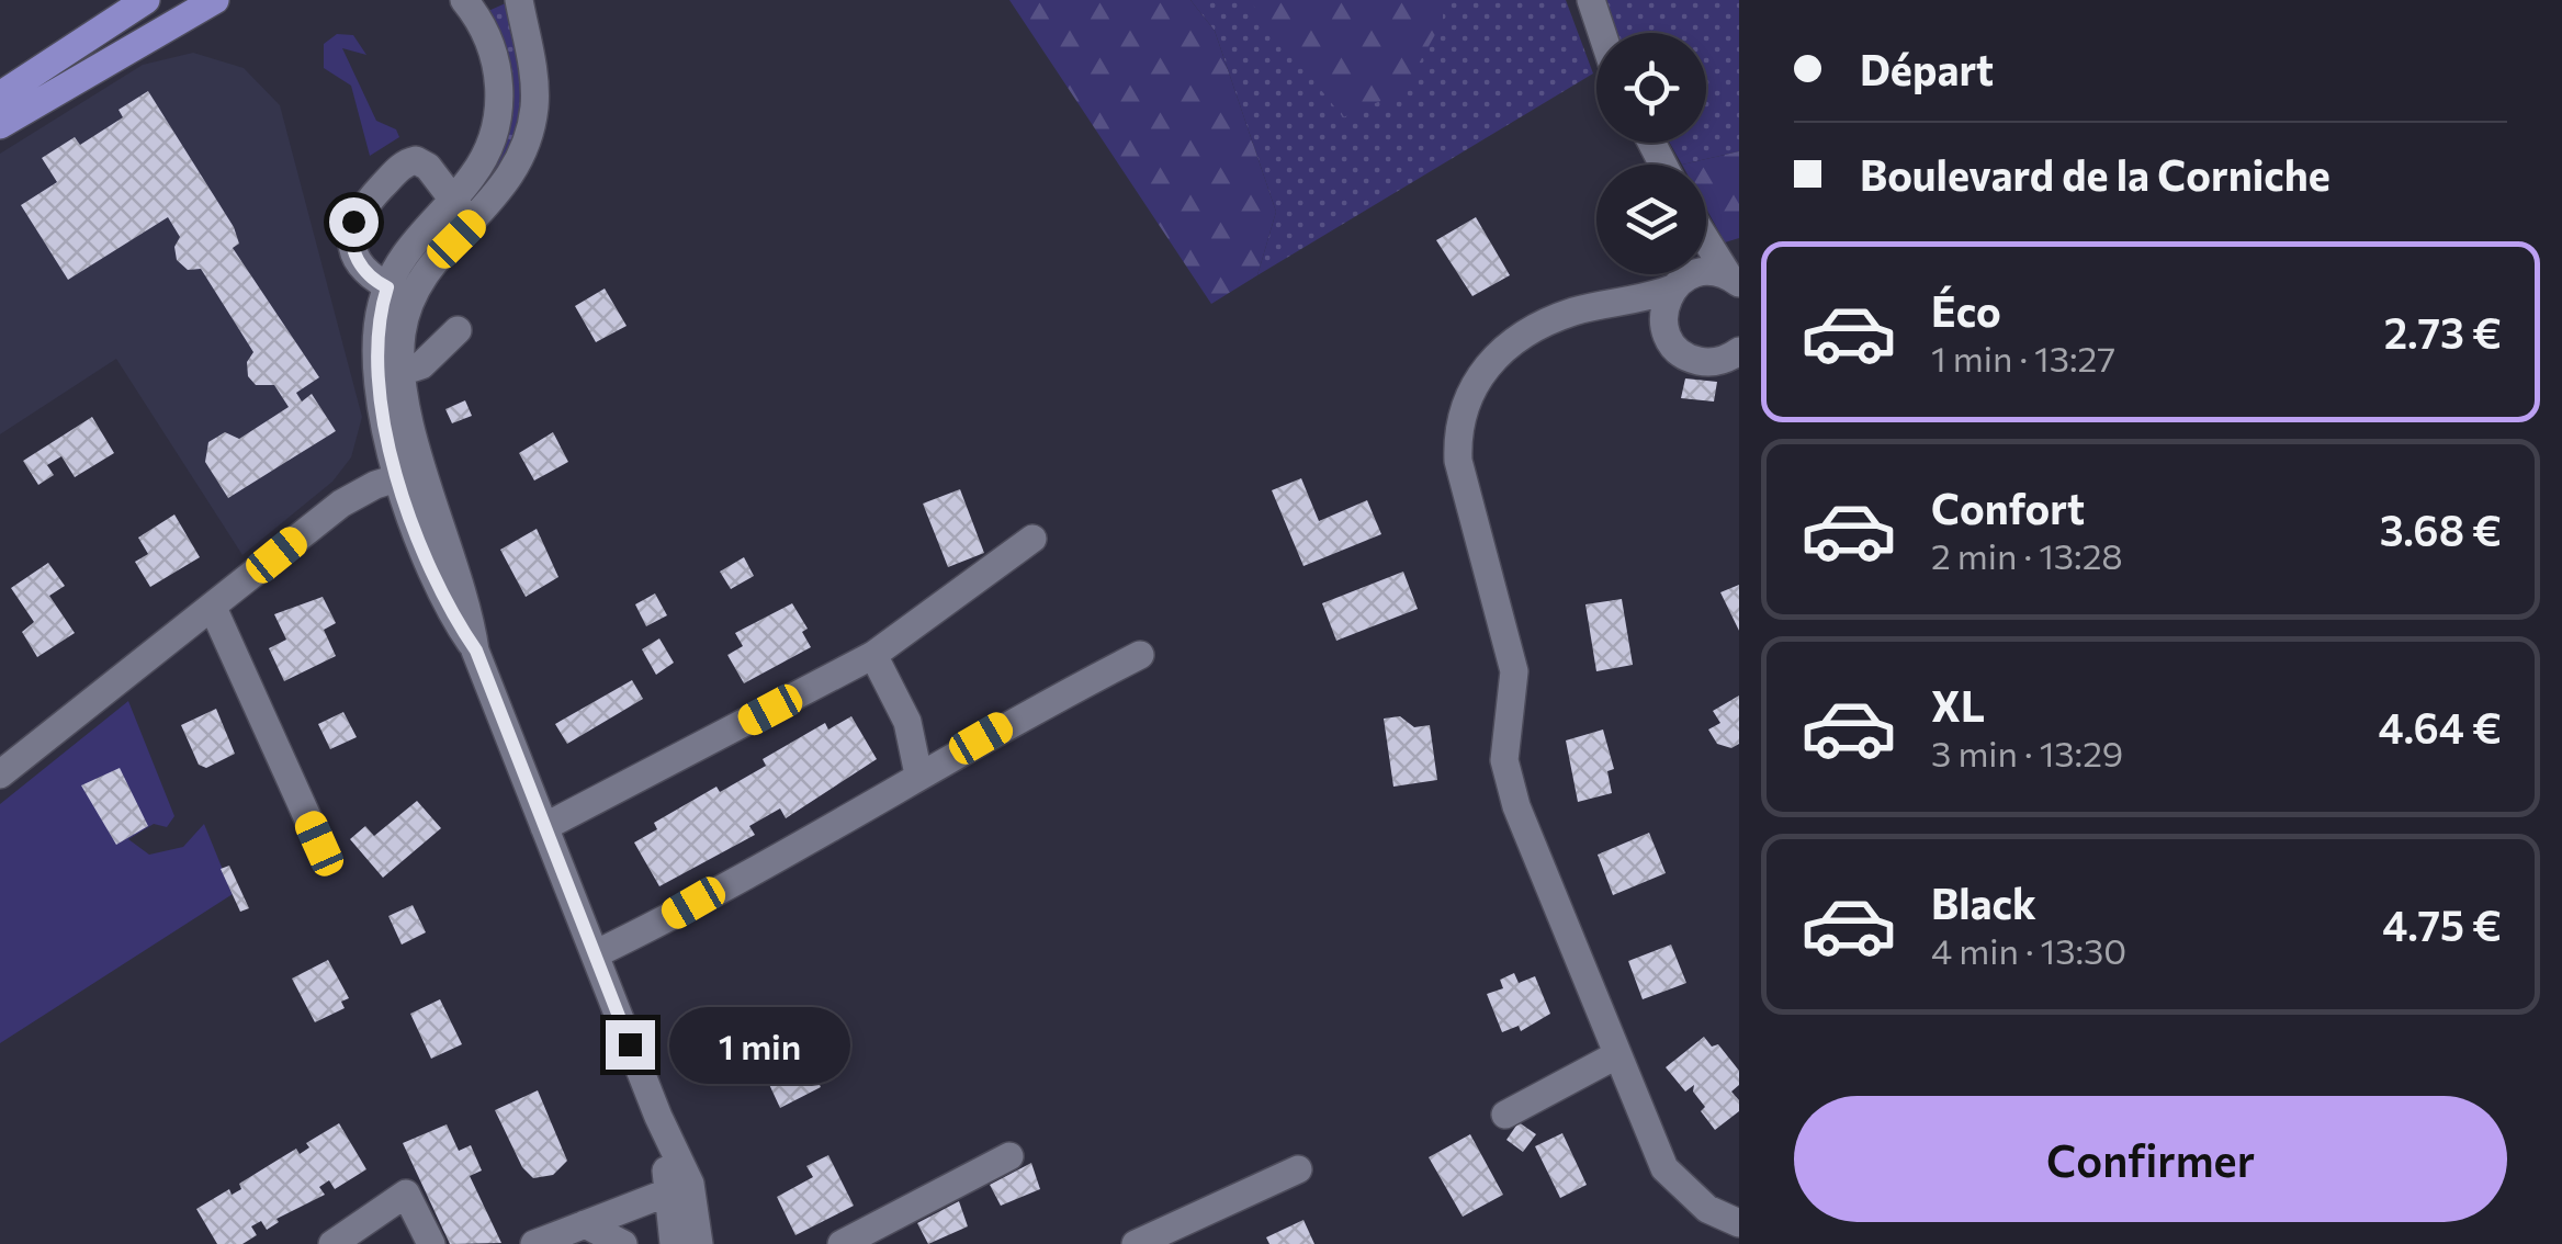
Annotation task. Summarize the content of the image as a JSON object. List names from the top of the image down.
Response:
{
  "page": {
    "banner": ["Départ", "Boulevard de la Corniche"],
    "list": [
      {
        "name": "Éco",
        "note": "1 min · 13:27",
        "value": "2.73 €"
      },
      {
        "name": "Confort",
        "note": "2 min · 13:28",
        "value": "3.68 €"
      },
      {
        "name": "XL",
        "note": "3 min · 13:29",
        "value": "4.64 €"
      },
      {
        "name": "Black",
        "note": "4 min · 13:30",
        "value": "4.75 €"
      }
    ],
    "bubble": "1 min",
    "buttons": "Confirmer"
  }
}
